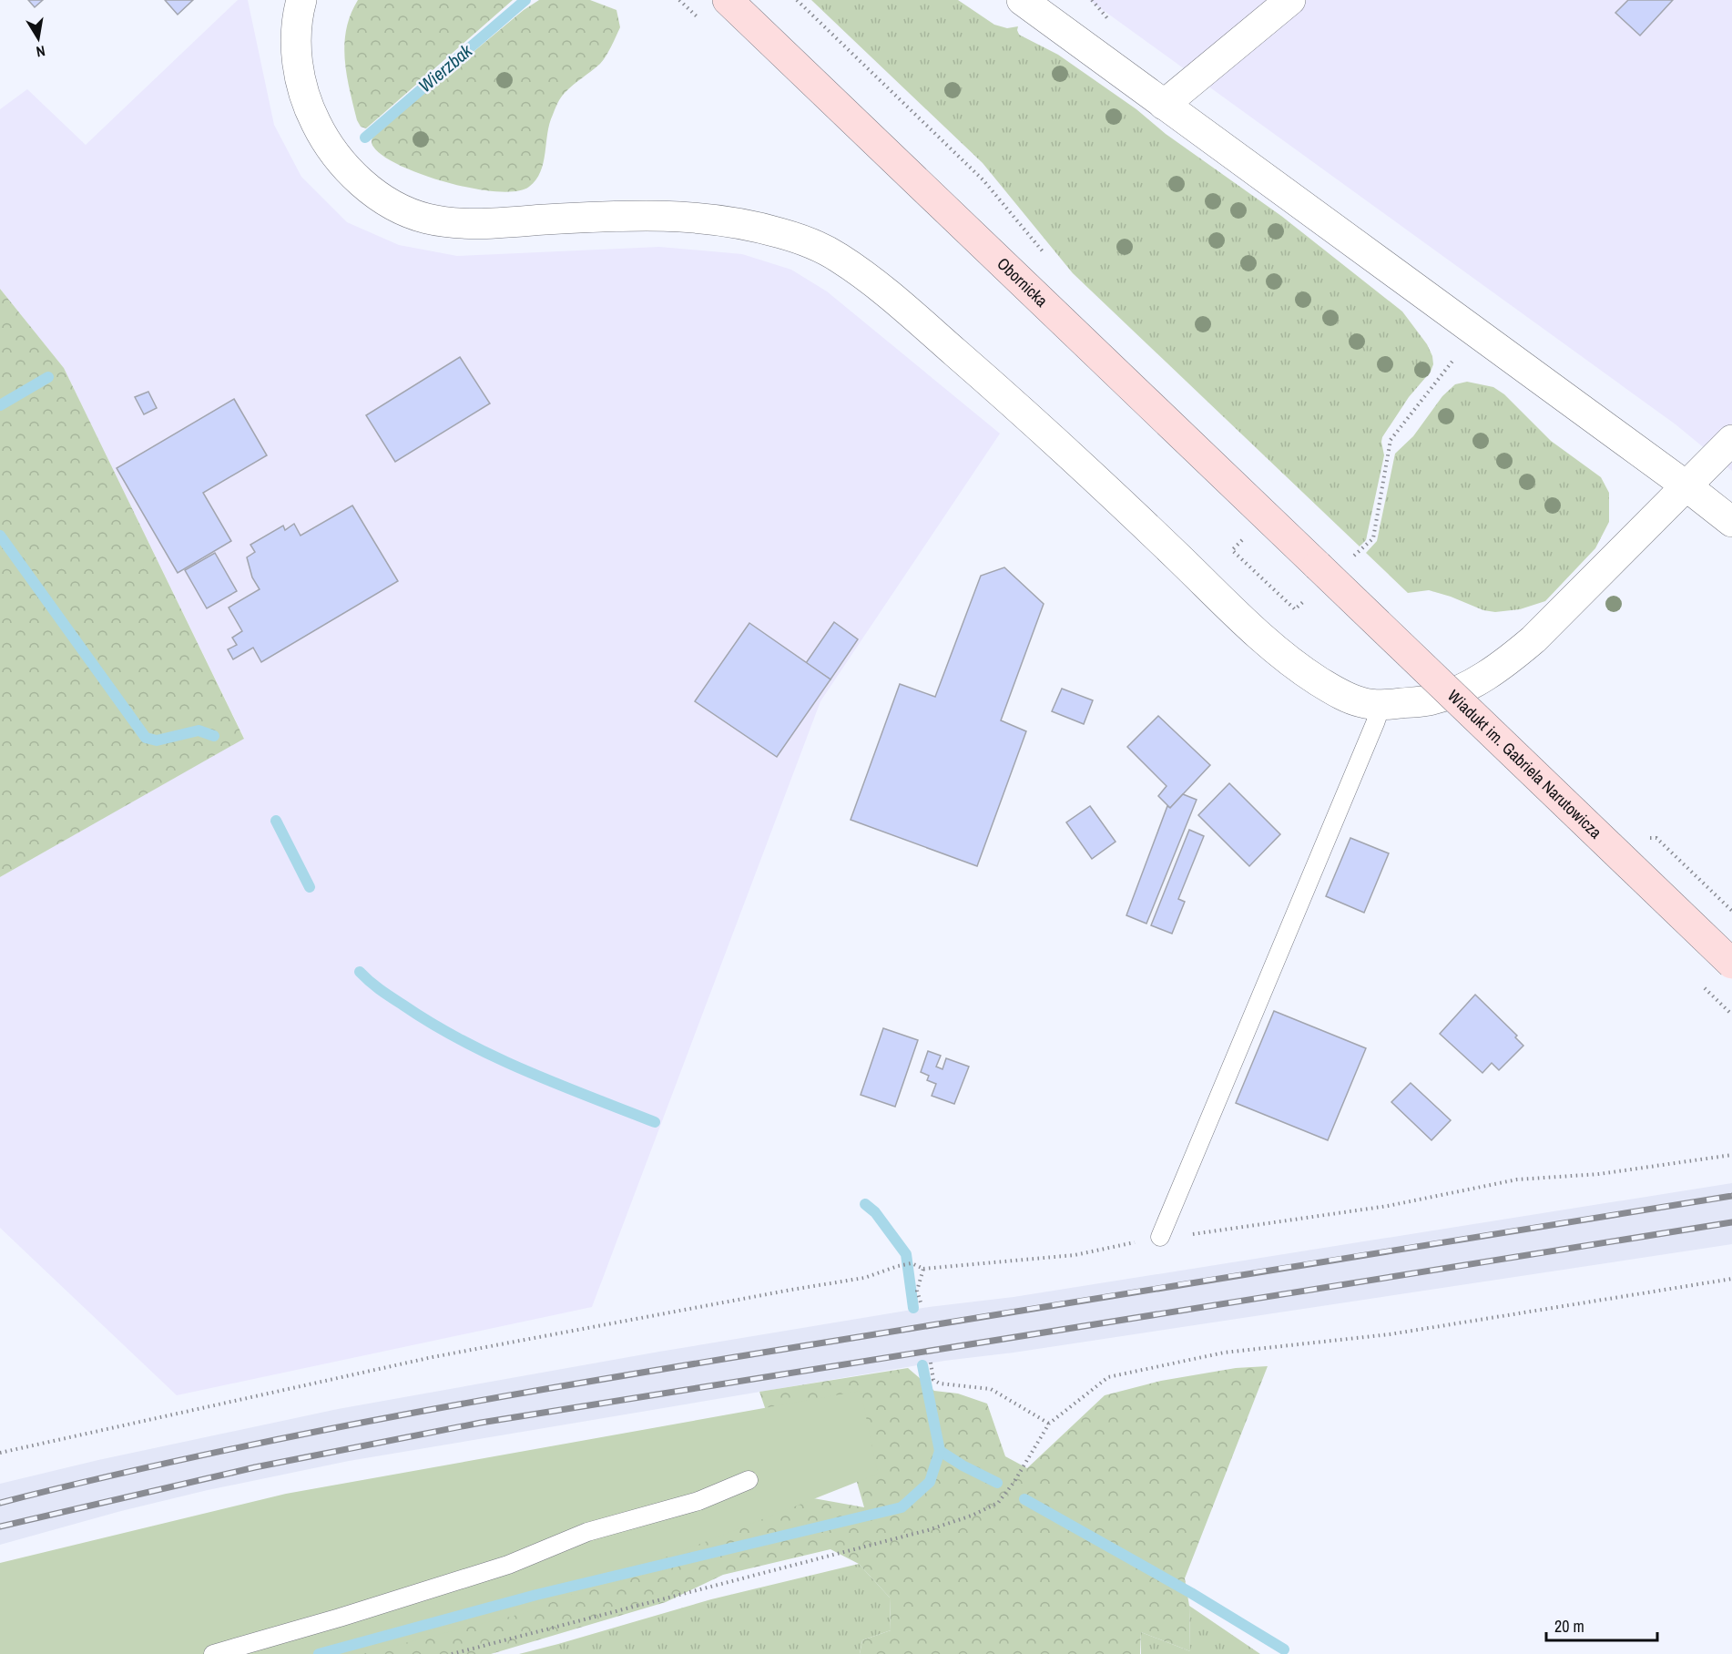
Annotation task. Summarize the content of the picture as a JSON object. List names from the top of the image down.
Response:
{
  "streets": {
    "main road": ["Obornicka", "Wiadukt im. Gabriela Narutowicza"]
  },
  "crossings": [
    ["Obornicka", "Wiadukt im. Gabriela Narutowicza"]
  ],
  "water": ["Wierzbak"],
  "scale_bar": "20 m",
  "north": "bottom"
}
